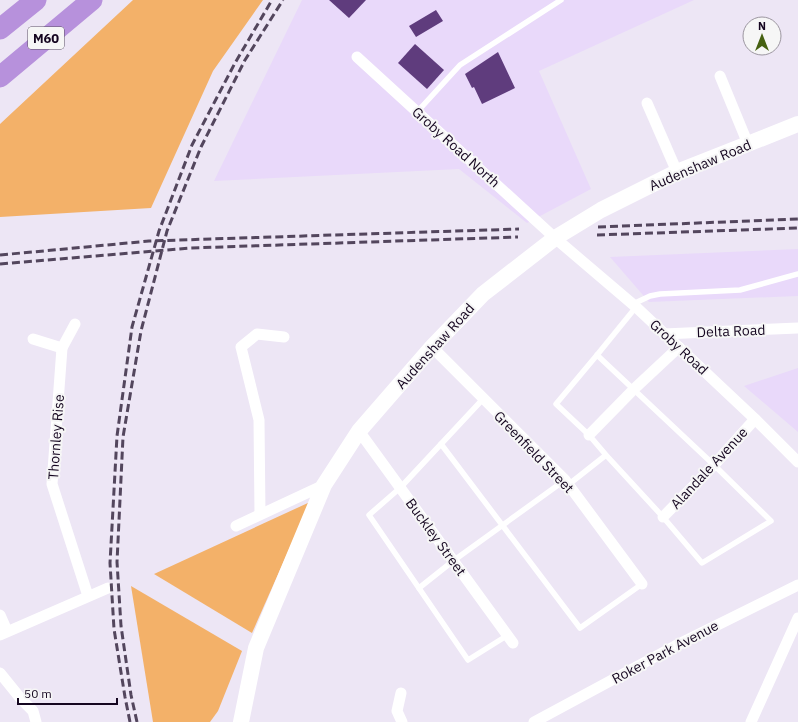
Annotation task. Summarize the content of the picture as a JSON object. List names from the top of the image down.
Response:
{
  "streets": {
    "highway": ["M60"],
    "main road": ["Audenshaw Road"],
    "street": [
      "Groby Road North",
      "Delta Road",
      "Groby Road",
      "Thornley Rise",
      "Greenfield Street",
      "Alandale Avenue",
      "Buckley Street",
      "Roker Park Avenue"
    ]
  },
  "crossings": [
    ["Groby Road North", "Audenshaw Road"],
    ["Groby Road North", "Groby Road"],
    ["Audenshaw Road", "Groby Road"],
    ["Audenshaw Road", "Greenfield Street"],
    ["Audenshaw Road", "Buckley Street"],
    ["Delta Road", "Groby Road"],
    ["Groby Road", "Alandale Avenue"]
  ],
  "scale_bar": "50 m",
  "north": "top"
}
